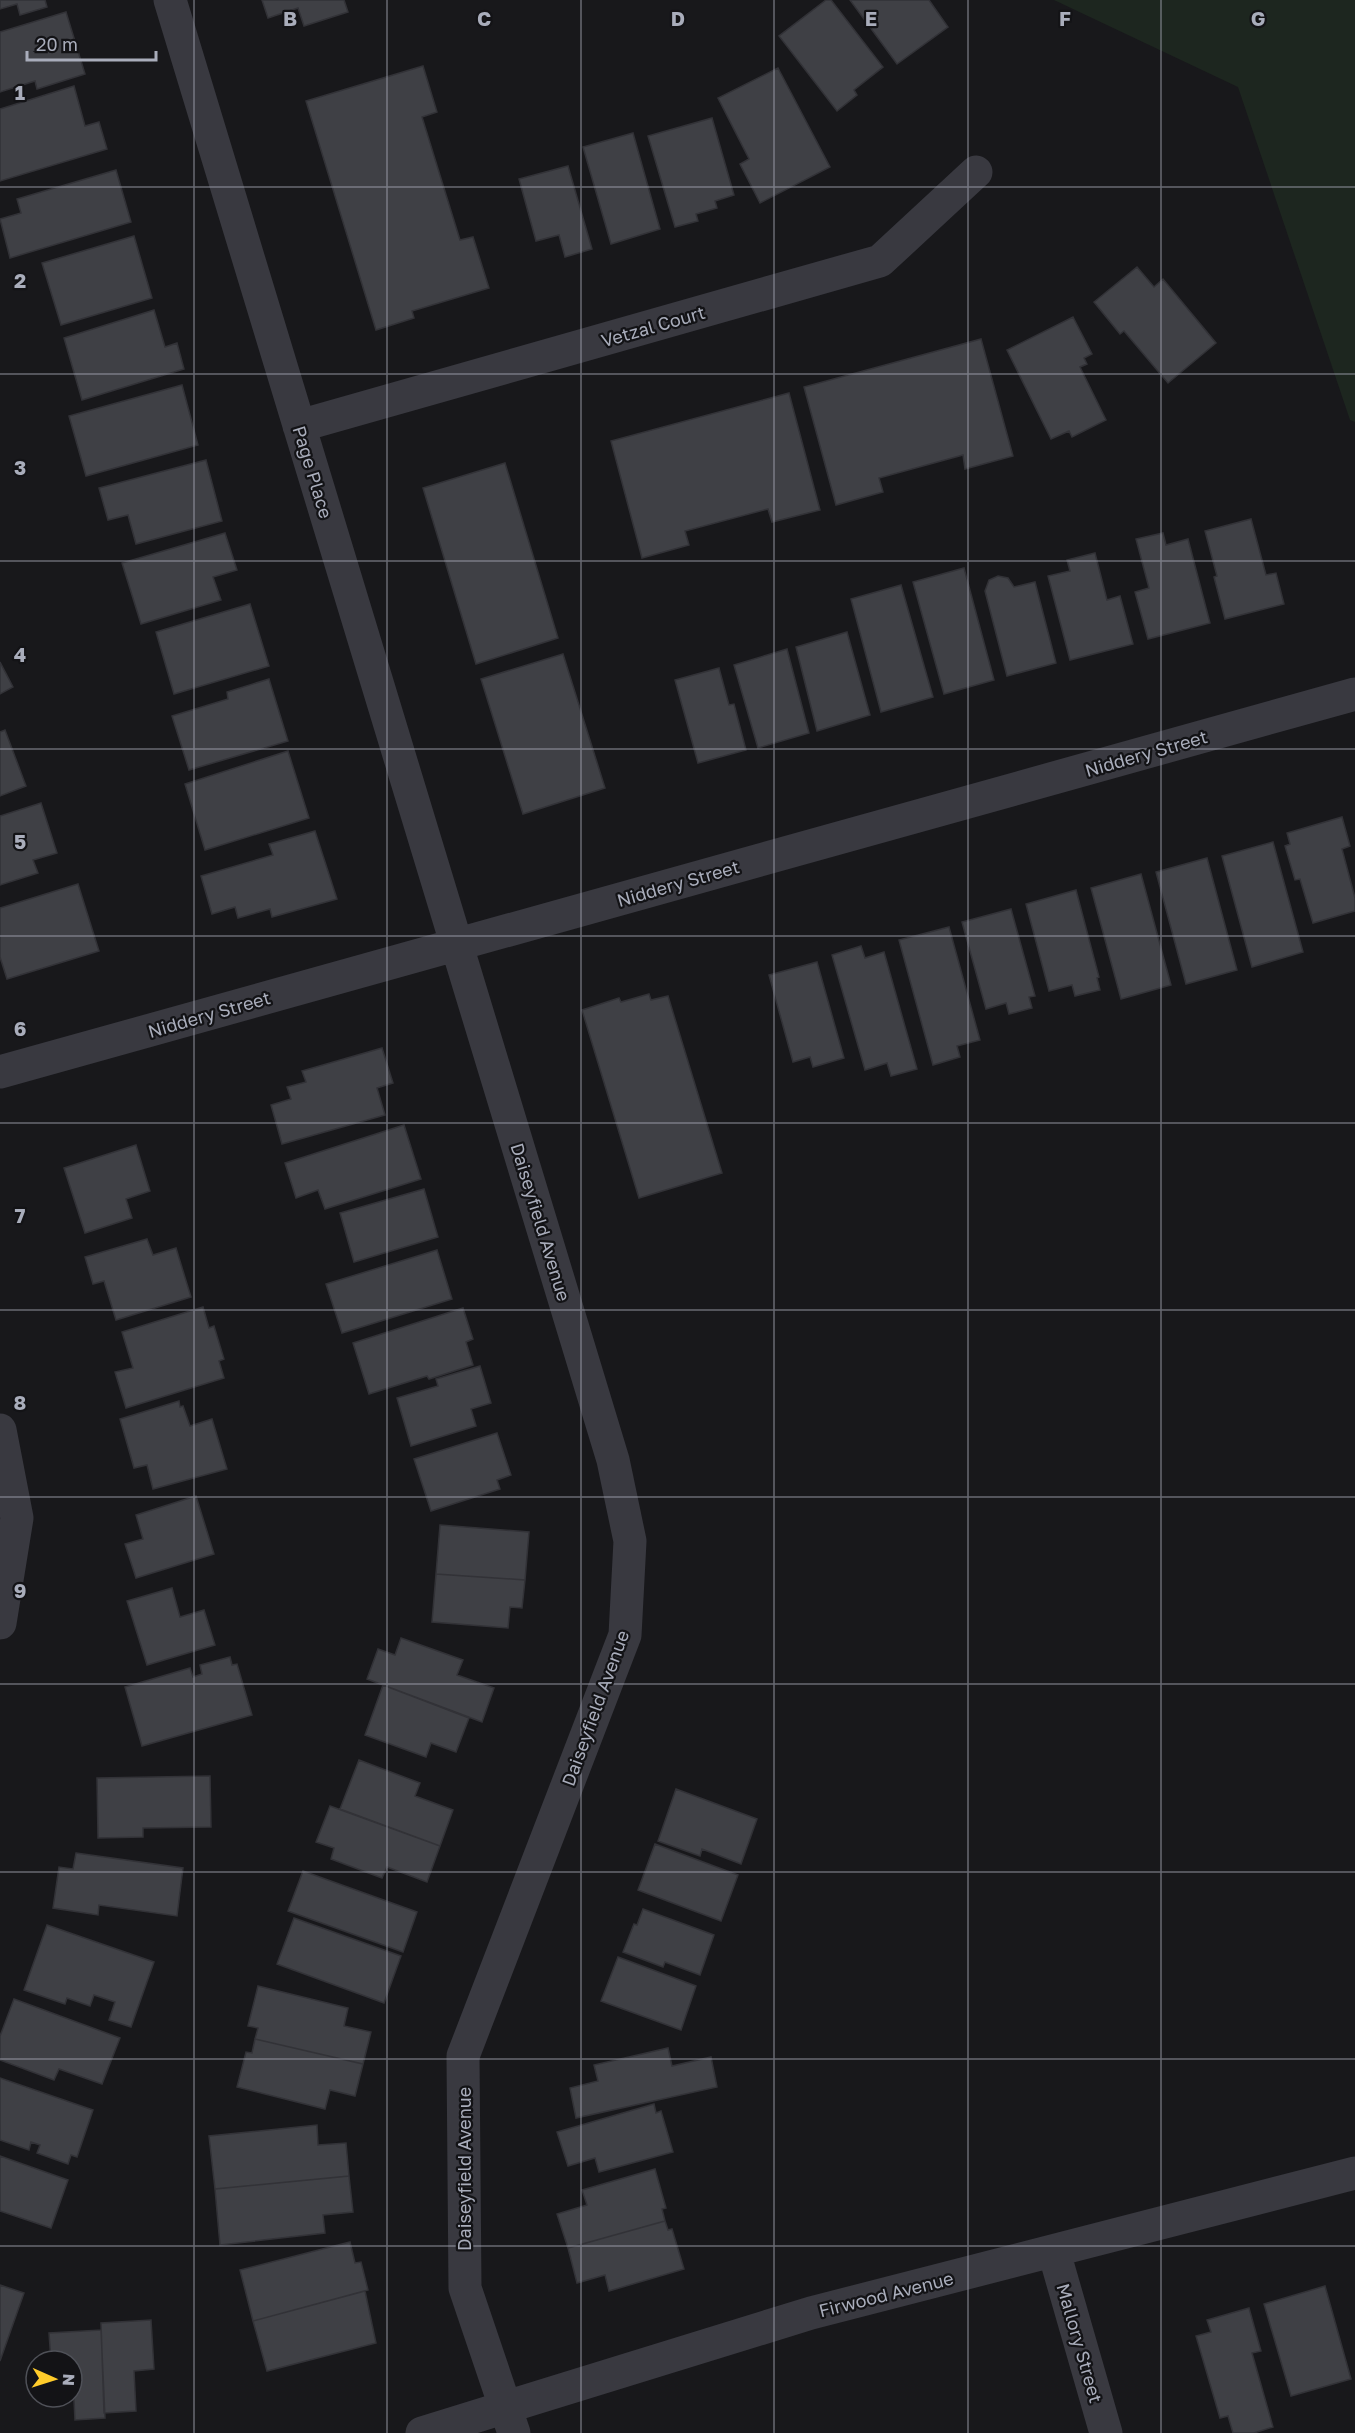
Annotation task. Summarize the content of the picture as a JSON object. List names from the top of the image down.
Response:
{
  "streets": {
    "street": [
      "Vetzal Court",
      "Page Place",
      "Niddery Street",
      "Daiseyfield Avenue",
      "Firwood Avenue",
      "Mallory Street"
    ]
  },
  "crossings": [
    ["Vetzal Court", "Page Place"],
    ["Page Place", "Niddery Street"],
    ["Page Place", "Daiseyfield Avenue"],
    ["Niddery Street", "Daiseyfield Avenue"],
    ["Daiseyfield Avenue", "Firwood Avenue"],
    ["Firwood Avenue", "Mallory Street"]
  ],
  "scale_bar": "20 m",
  "north": "right",
  "grid": {
    "columns": [
      "B",
      "C",
      "D",
      "E",
      "F",
      "G"
    ],
    "rows": [
      "1",
      "2",
      "3",
      "4",
      "5",
      "6",
      "7",
      "8",
      "9"
    ]
  }
}
